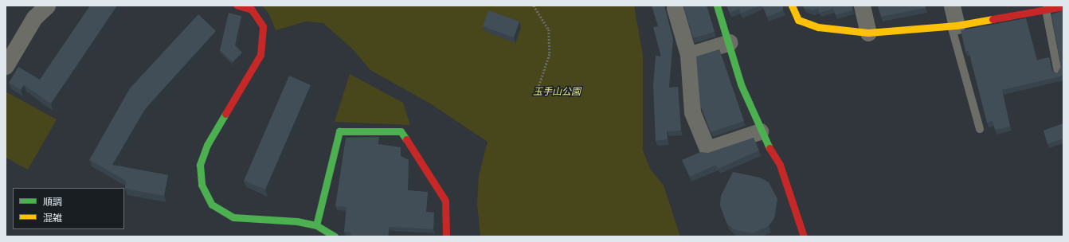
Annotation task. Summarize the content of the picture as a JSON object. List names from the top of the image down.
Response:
{
  "parks": ["玉手山公園"],
  "legend": ["順調", "混雑"]
}
